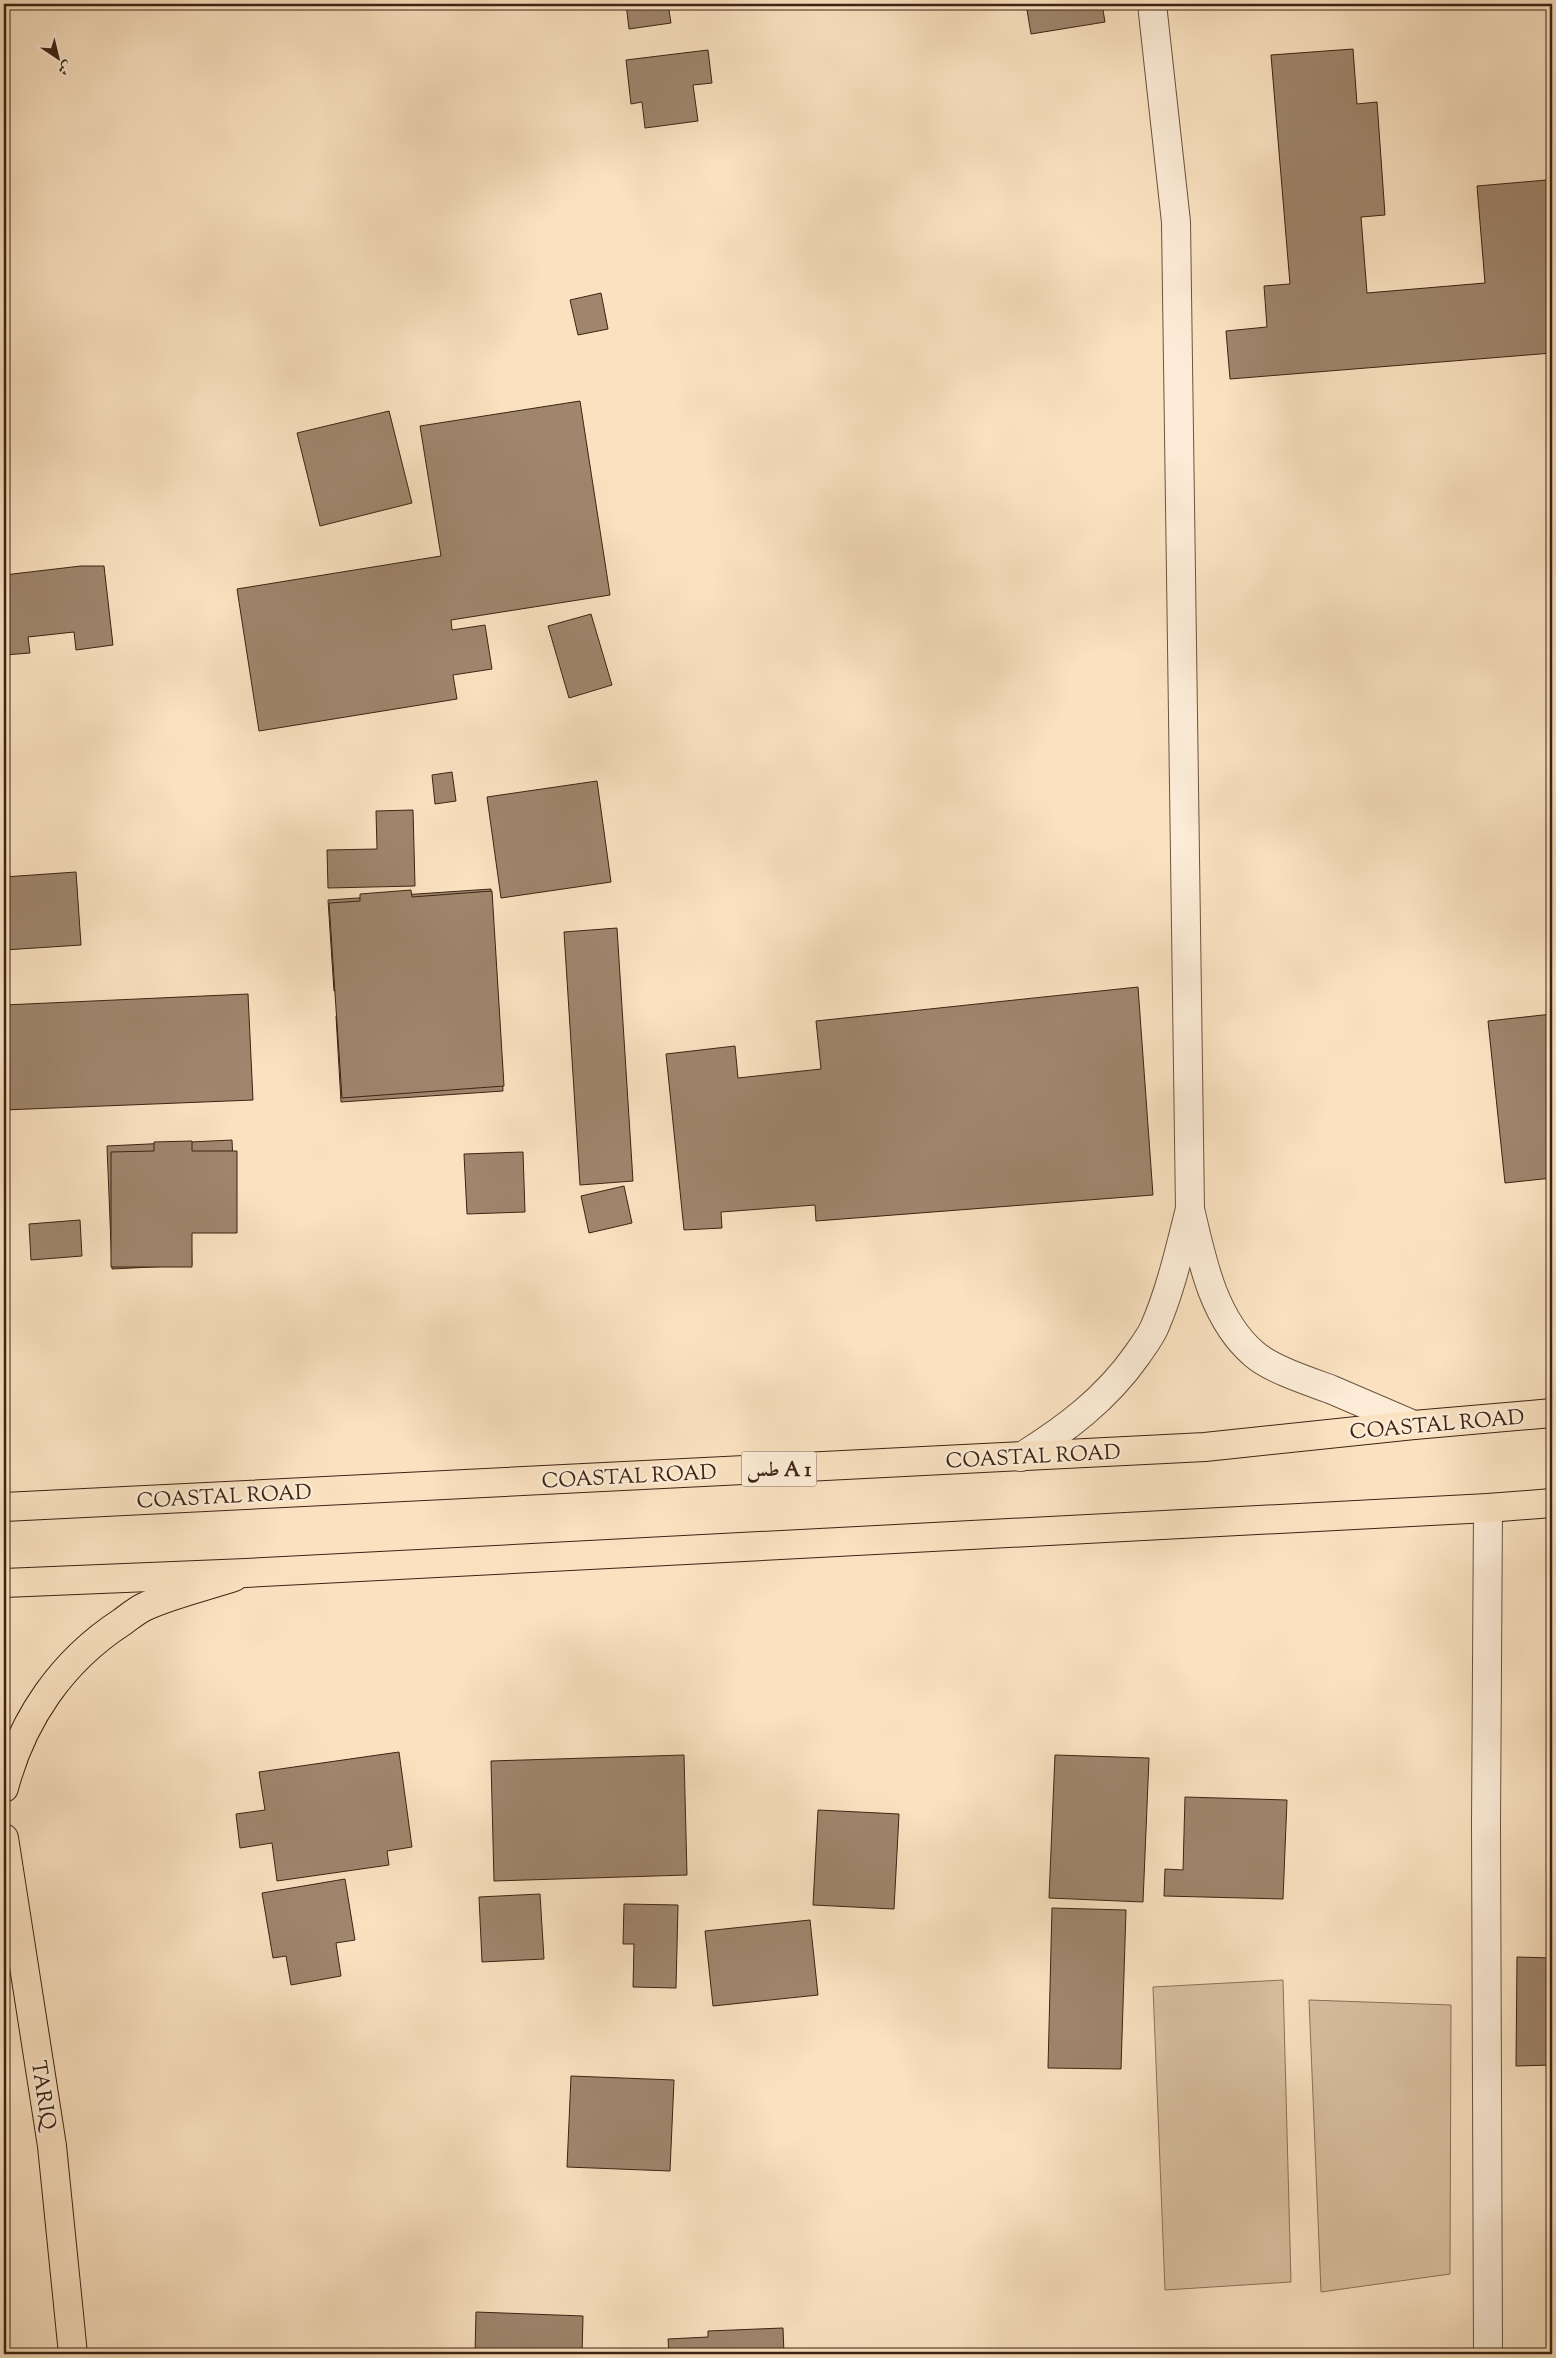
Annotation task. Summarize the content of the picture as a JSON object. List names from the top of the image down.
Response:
{
  "streets": {
    "main road": ["COASTAL ROAD", "طس A 1", "TARIQ"]
  },
  "north": "bottom right"
}
